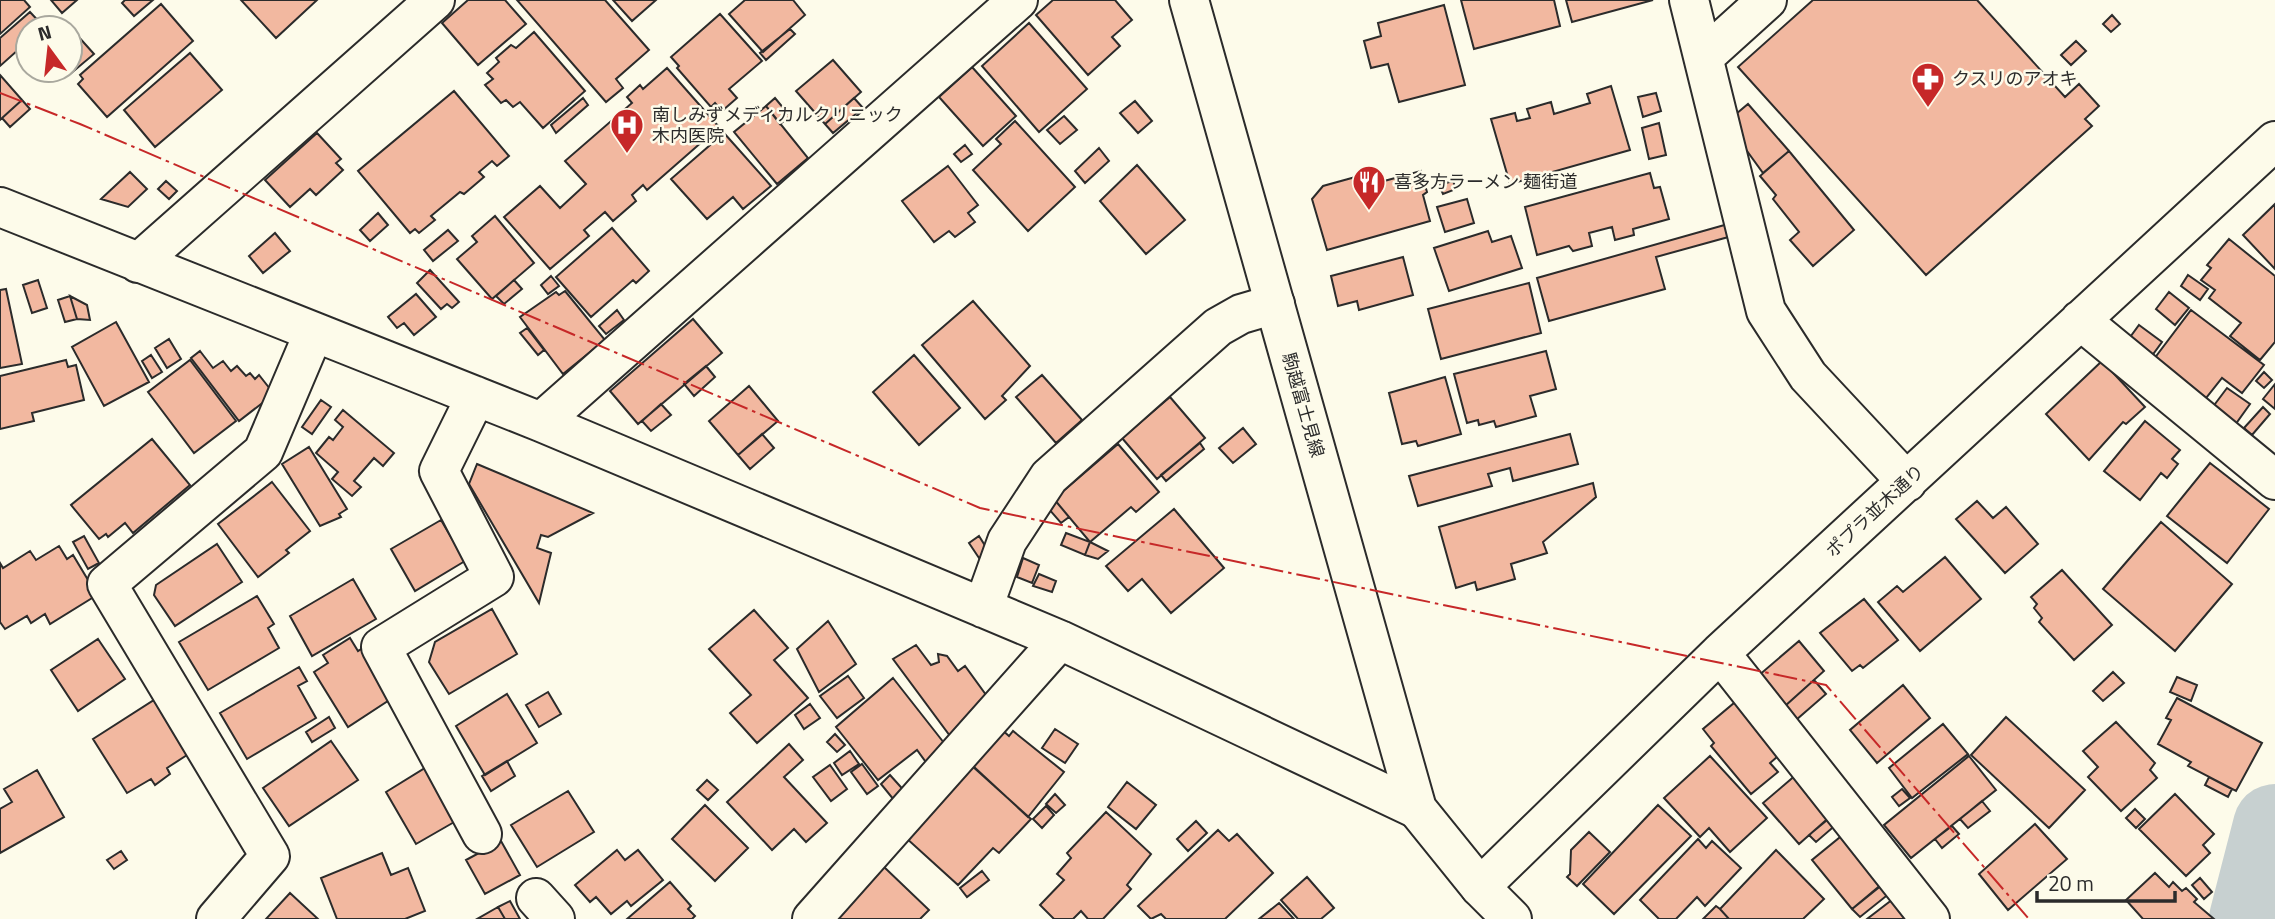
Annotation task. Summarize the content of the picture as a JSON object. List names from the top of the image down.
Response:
{
  "streets": {
    "street": ["駒越富士見線", "ポプラ並木通り"]
  },
  "places": {
    "pharmacy": ["クスリのアオキ"],
    "hospital": ["南しみずメディカルクリニック 木内医院"],
    "restaurant": ["喜多方ラーメン 麺街道"]
  },
  "scale_bar": "20 m",
  "north": "top"
}
